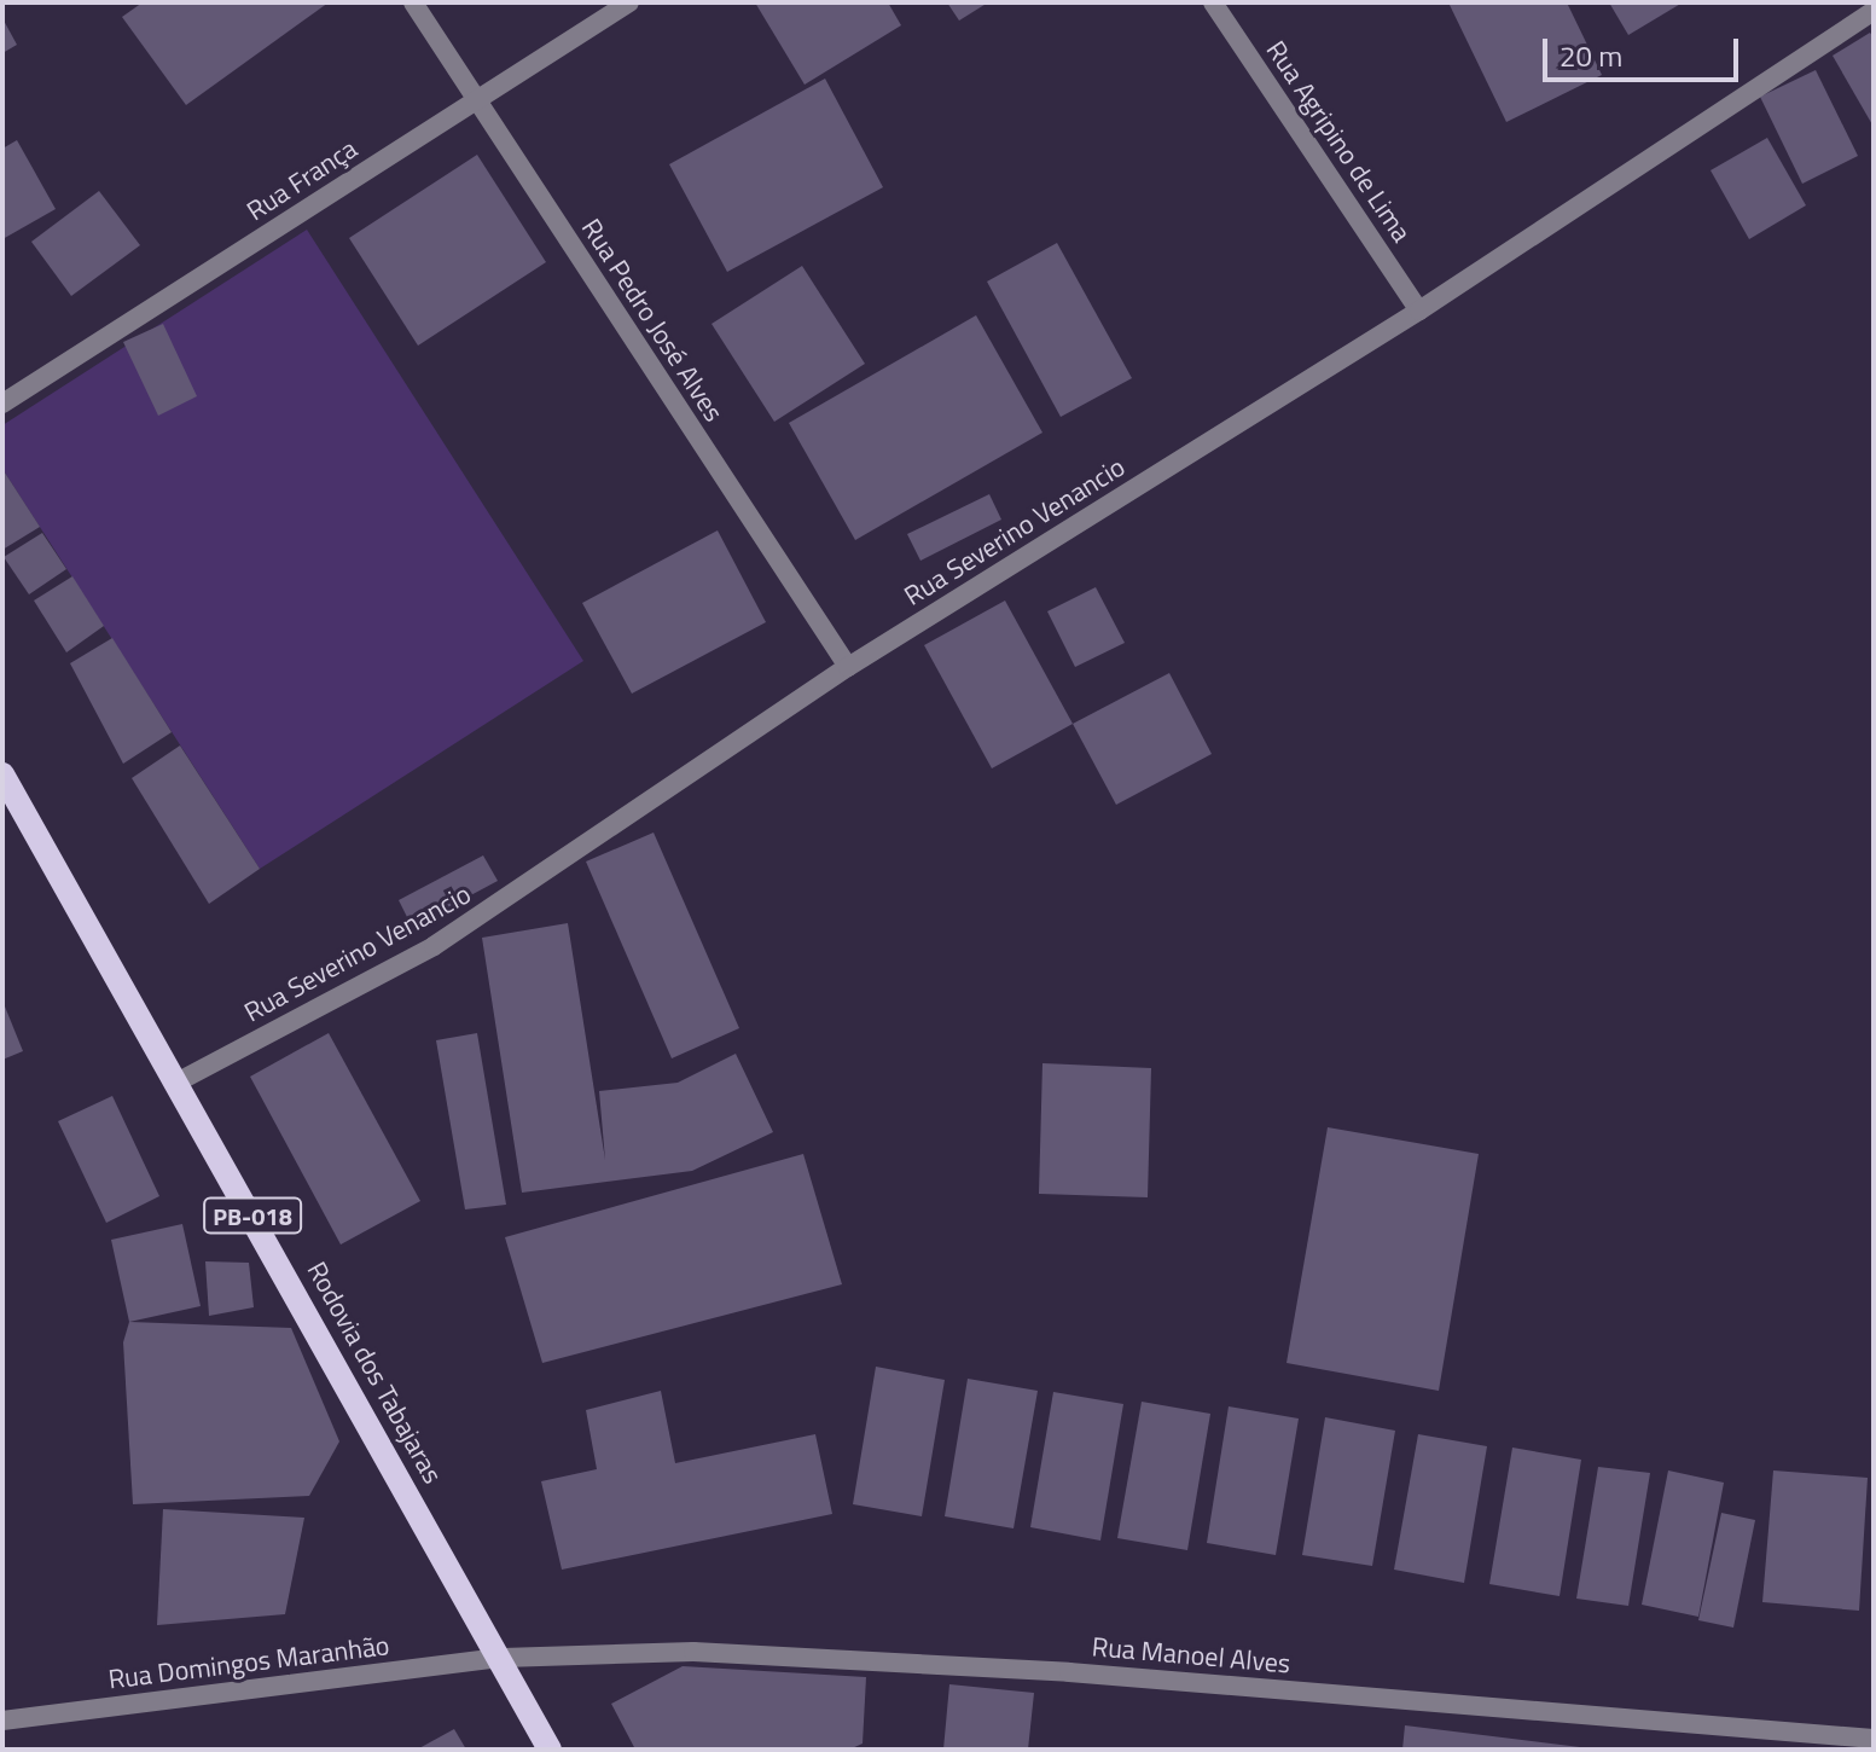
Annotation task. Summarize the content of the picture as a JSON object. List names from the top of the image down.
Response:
{
  "streets": {
    "main road": ["PB-018", "Rodovia dos Tabajaras"],
    "street": [
      "Rua Agripino de Lima",
      "Rua França",
      "Rua Pedro José Alves",
      "Rua Severino Venancio",
      "Rua Manoel Alves",
      "Rua Domingos Maranhão"
    ]
  },
  "crossings": [
    ["Rua Agripino de Lima", "Rua Severino Venancio"],
    ["Rua França", "Rua Pedro José Alves"],
    ["Rua Pedro José Alves", "Rua Severino Venancio"],
    ["Rua Severino Venancio", "Rodovia dos Tabajaras"],
    ["Rodovia dos Tabajaras", "Rua Manoel Alves"],
    ["Rodovia dos Tabajaras", "Rua Domingos Maranhão"],
    ["Rua Manoel Alves", "Rua Domingos Maranhão"]
  ],
  "scale_bar": "20 m"
}
